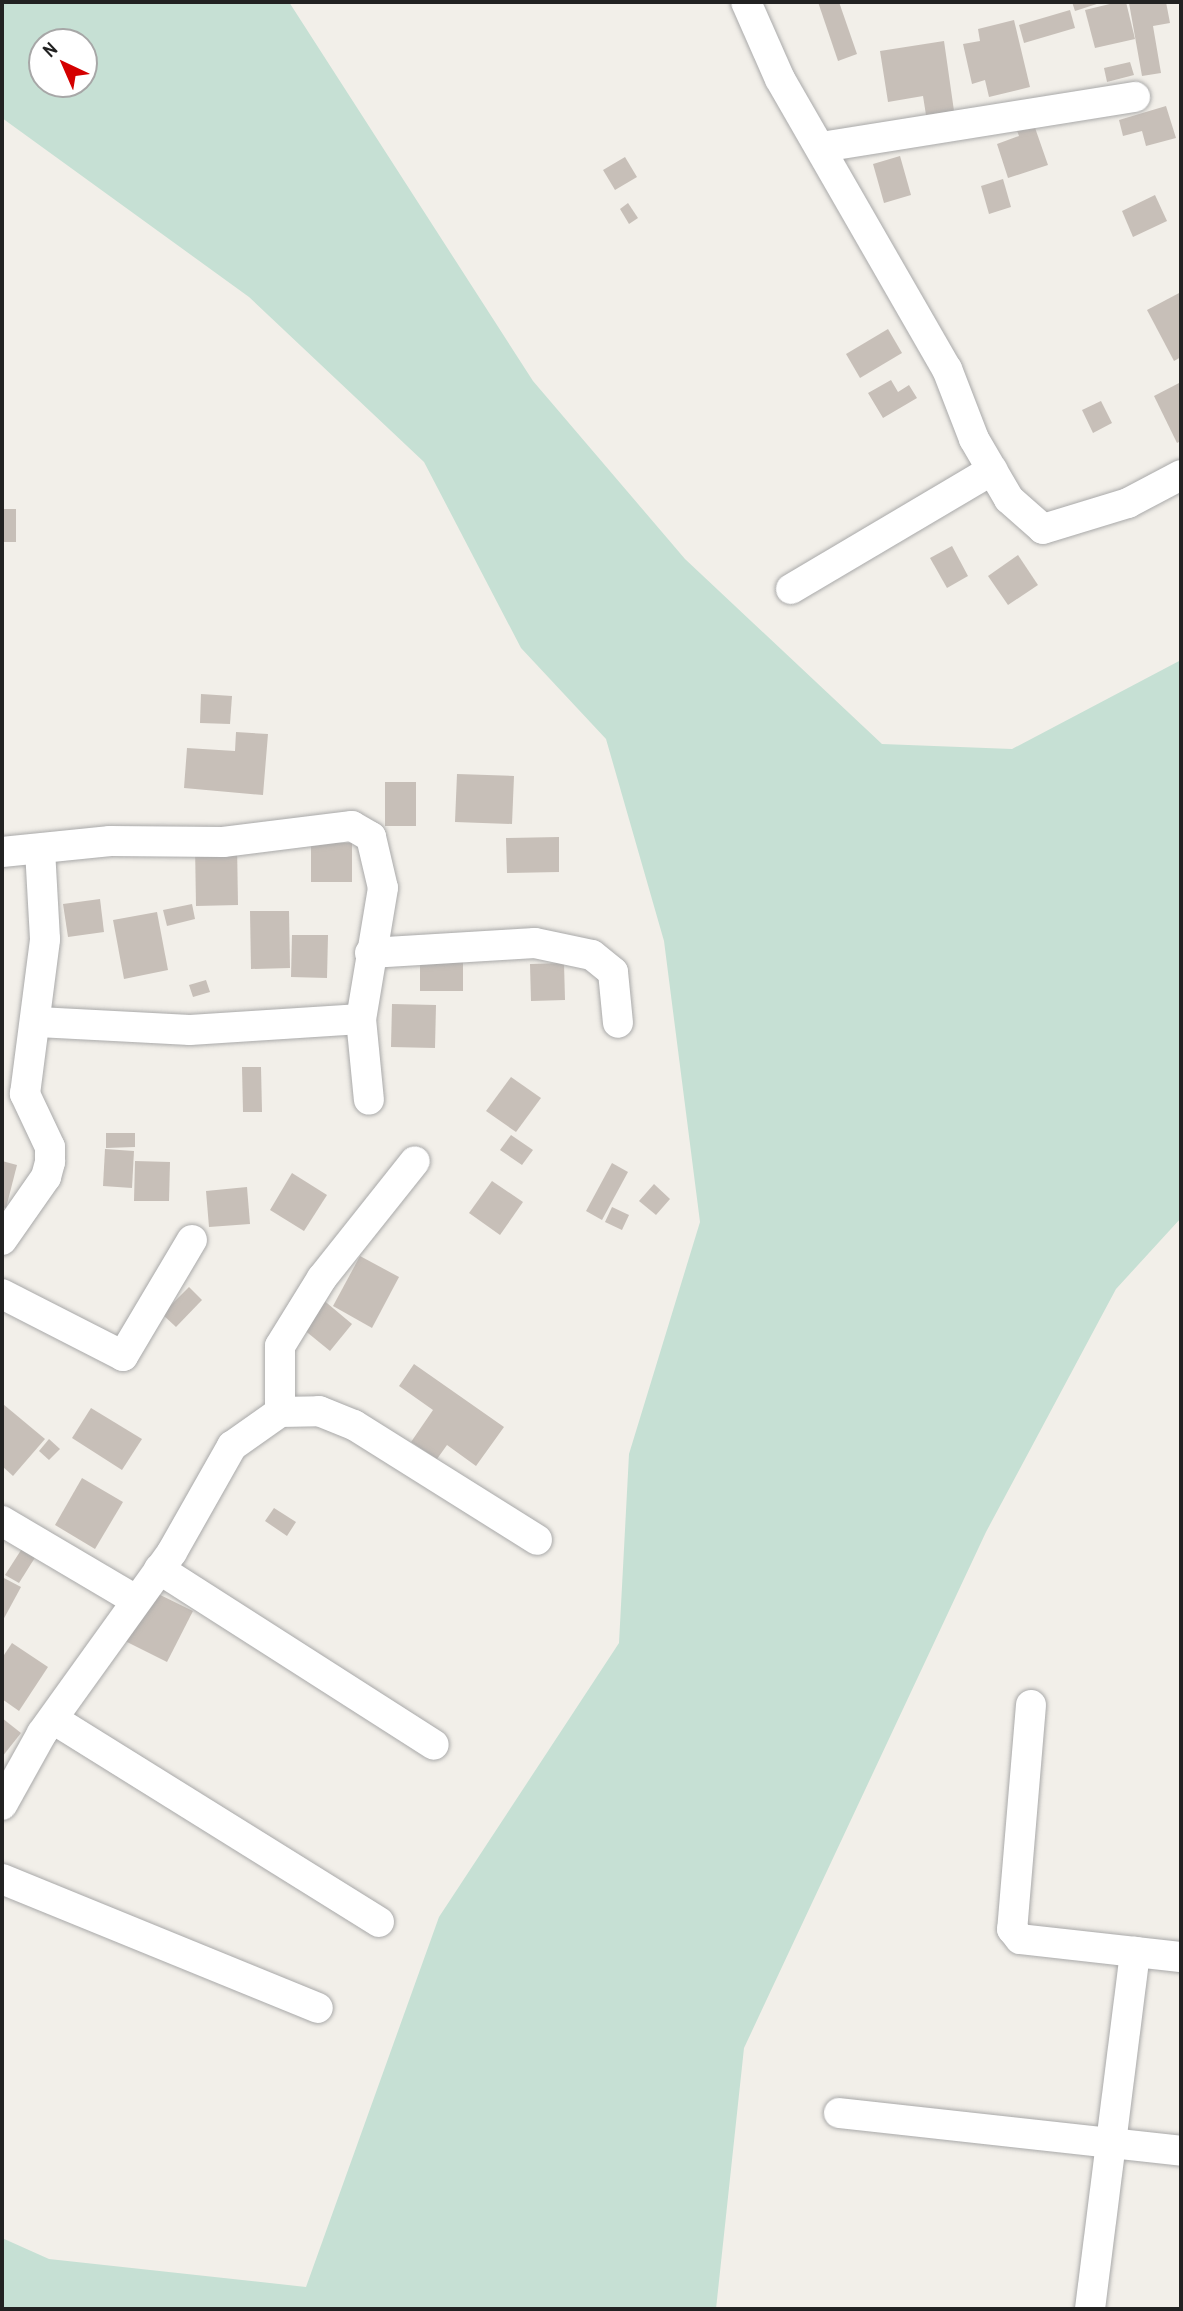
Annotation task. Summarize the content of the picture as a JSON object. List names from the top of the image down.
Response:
{
  "north": "top left"
}
